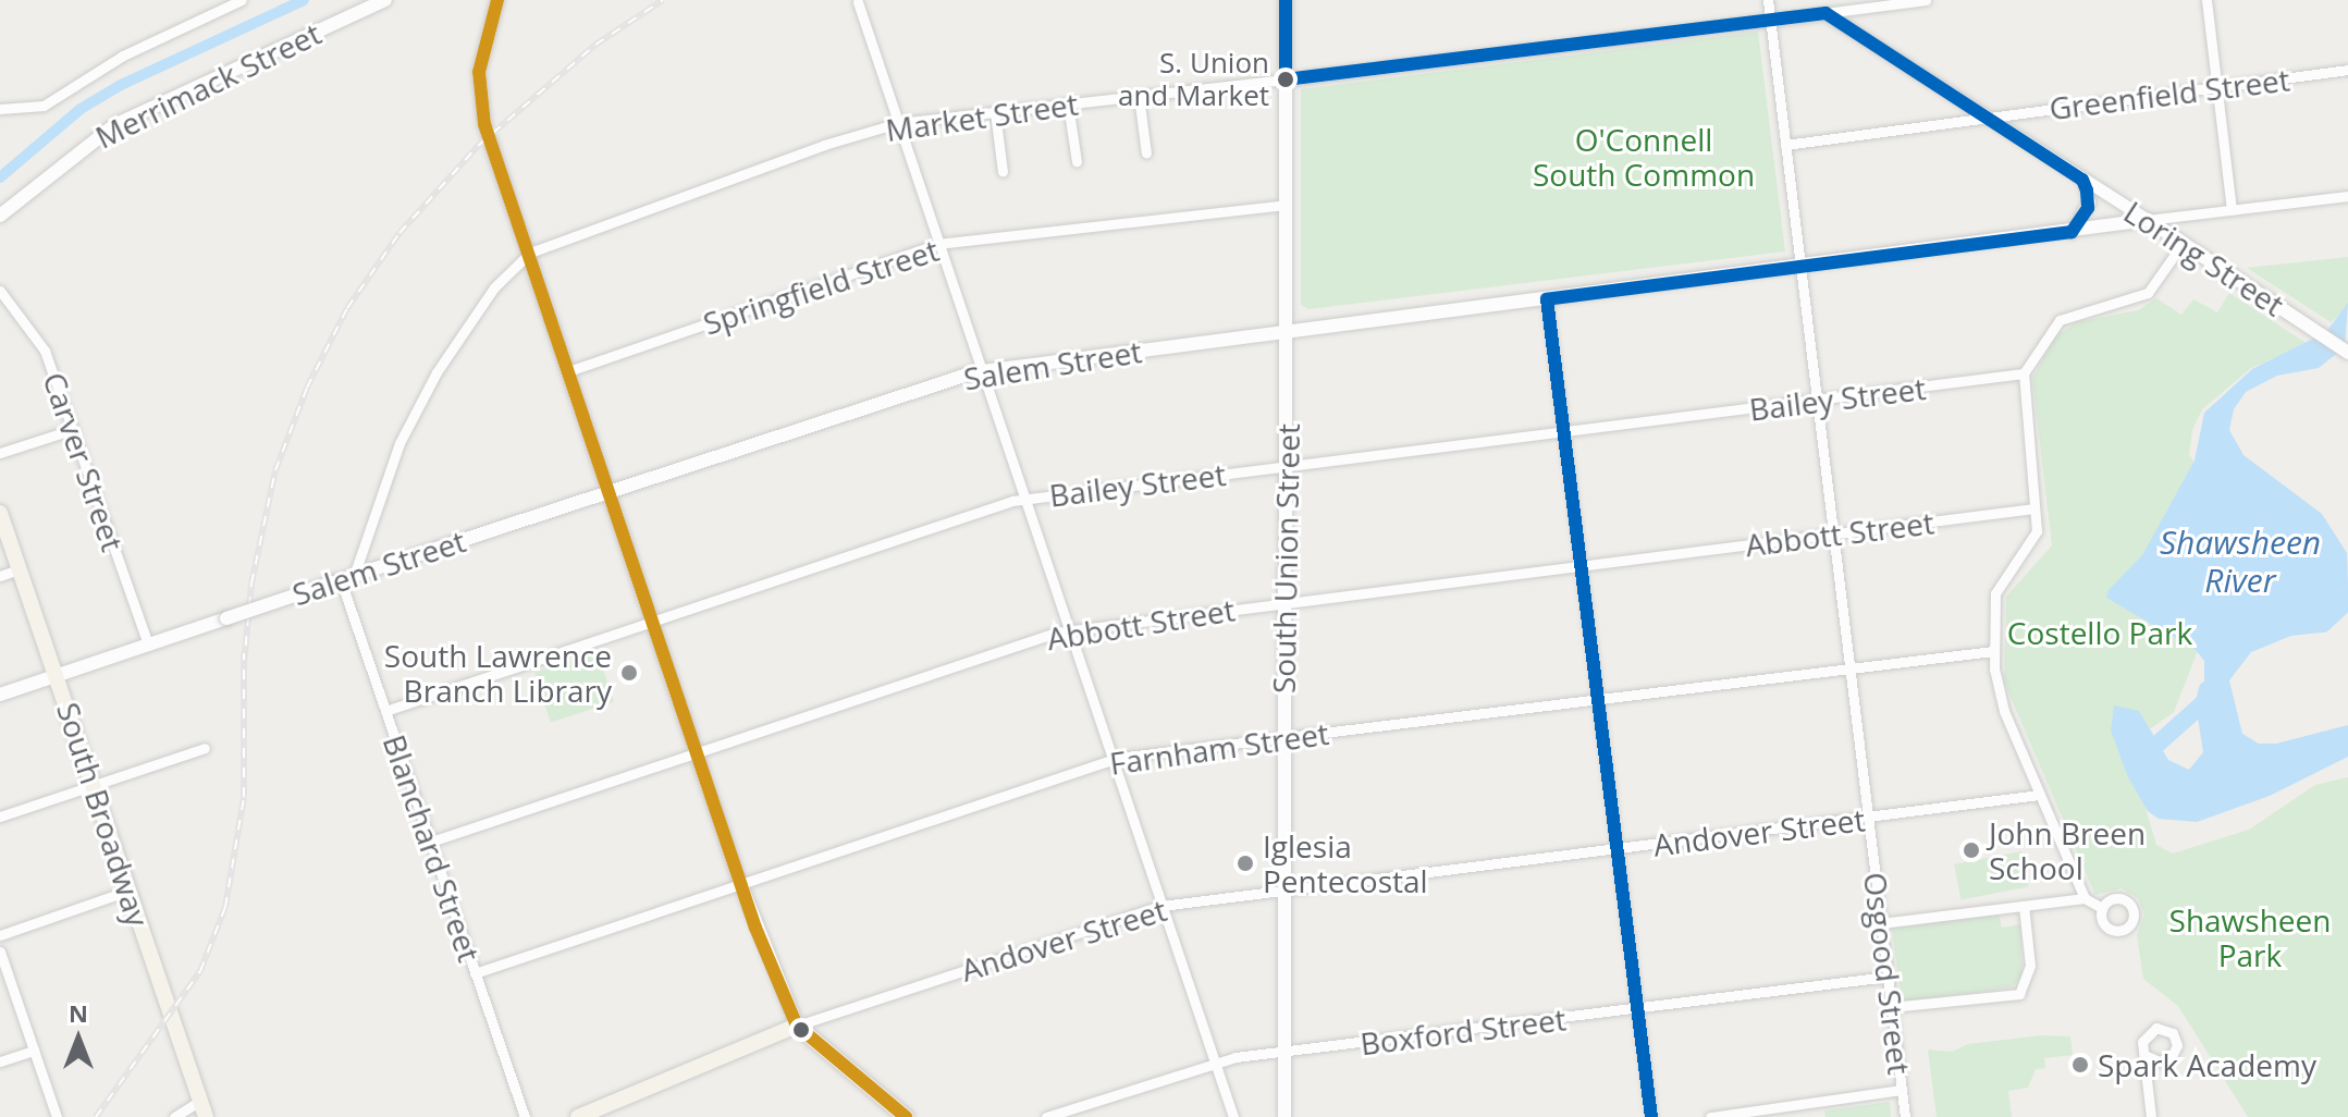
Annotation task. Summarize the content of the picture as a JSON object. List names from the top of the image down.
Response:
{
  "streets": {
    "main road": [
      "Merrimack Street",
      "Loring Street",
      "Salem Street",
      "South Union Street",
      "South Broadway",
      "Andover Street"
    ],
    "street": [
      "Greenfield Street",
      "Market Street",
      "Springfield Street",
      "Bailey Street",
      "Carver Street",
      "Abbott Street",
      "Farnham Street",
      "Blanchard Street",
      "Osgood Street",
      "Boxford Street"
    ]
  },
  "crossings": [
    ["Greenfield Street", "Loring Street"],
    ["Greenfield Street", "Osgood Street"],
    ["Market Street", "Loring Street"],
    ["Market Street", "Salem Street"],
    ["Market Street", "South Union Street"],
    ["Market Street", "Blanchard Street"],
    ["Market Street", "Osgood Street"],
    ["Loring Street", "Salem Street"],
    ["Springfield Street", "South Union Street"],
    ["Salem Street", "Carver Street"],
    ["Salem Street", "South Union Street"],
    ["Salem Street", "South Broadway"],
    ["Salem Street", "Blanchard Street"],
    ["Salem Street", "Osgood Street"],
    ["Bailey Street", "South Union Street"],
    ["Bailey Street", "Blanchard Street"],
    ["Bailey Street", "Osgood Street"],
    ["Abbott Street", "South Union Street"],
    ["Abbott Street", "Blanchard Street"],
    ["Abbott Street", "Osgood Street"],
    ["South Union Street", "Farnham Street"],
    ["South Union Street", "Andover Street"],
    ["South Union Street", "Boxford Street"],
    ["Farnham Street", "Blanchard Street"],
    ["Farnham Street", "Osgood Street"],
    ["Andover Street", "Osgood Street"],
    ["Osgood Street", "Boxford Street"]
  ],
  "water": ["Shawsheen River"],
  "parks": ["O'Connell South Common", "Costello Park", "Shawsheen Park"],
  "places": [
    "S. Union and Market",
    "South Lawrence Branch Library",
    "John Breen School",
    "Iglesia Pentecostal",
    "Spark Academy"
  ],
  "north": "top"
}
